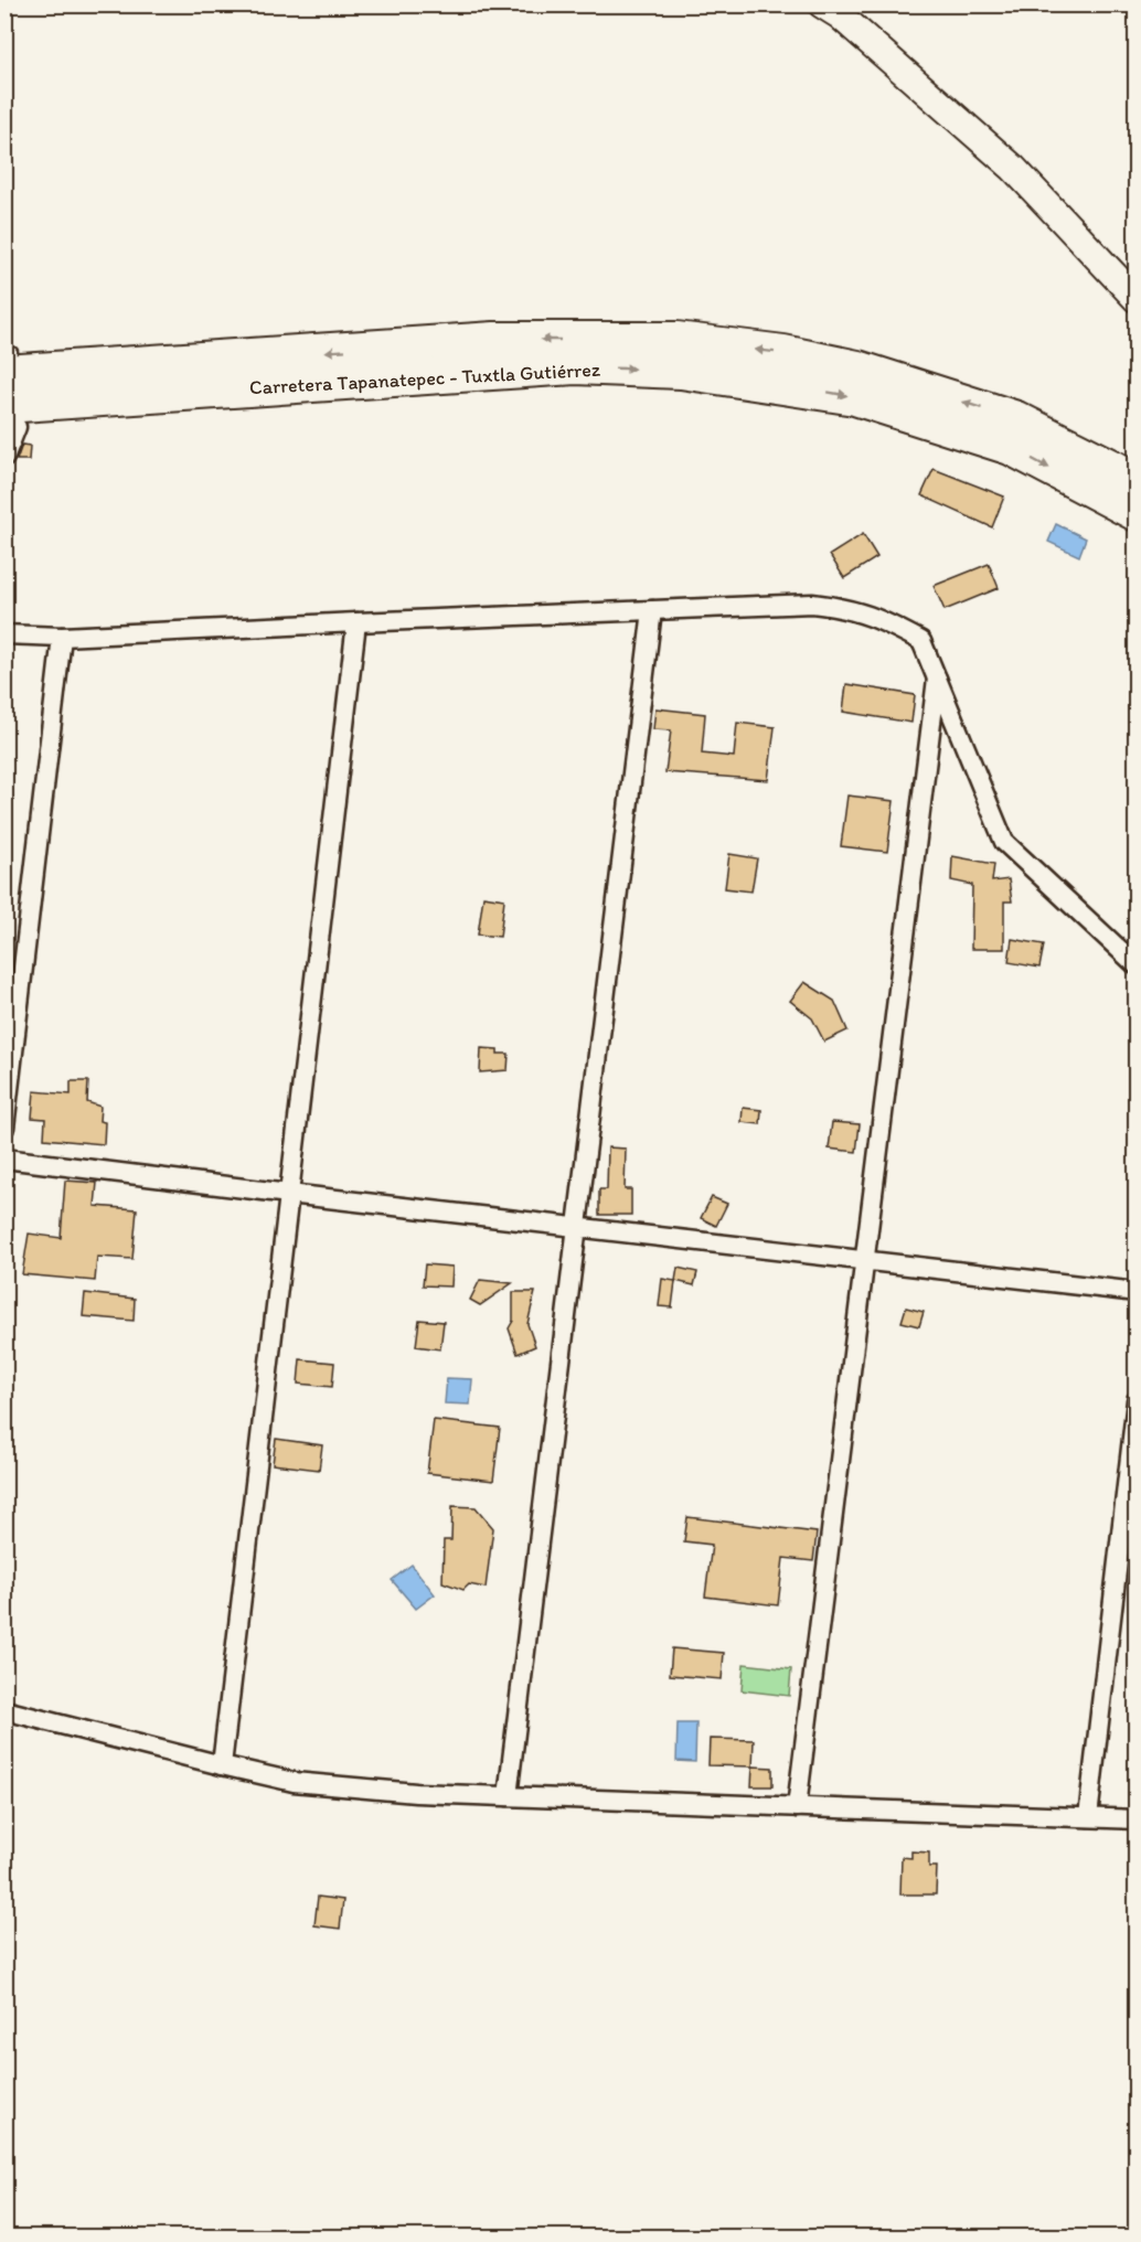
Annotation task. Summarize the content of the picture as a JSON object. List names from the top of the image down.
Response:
{
  "streets": {
    "highway": ["Carretera Tapanatepec - Tuxtla Gutiérrez"]
  }
}
